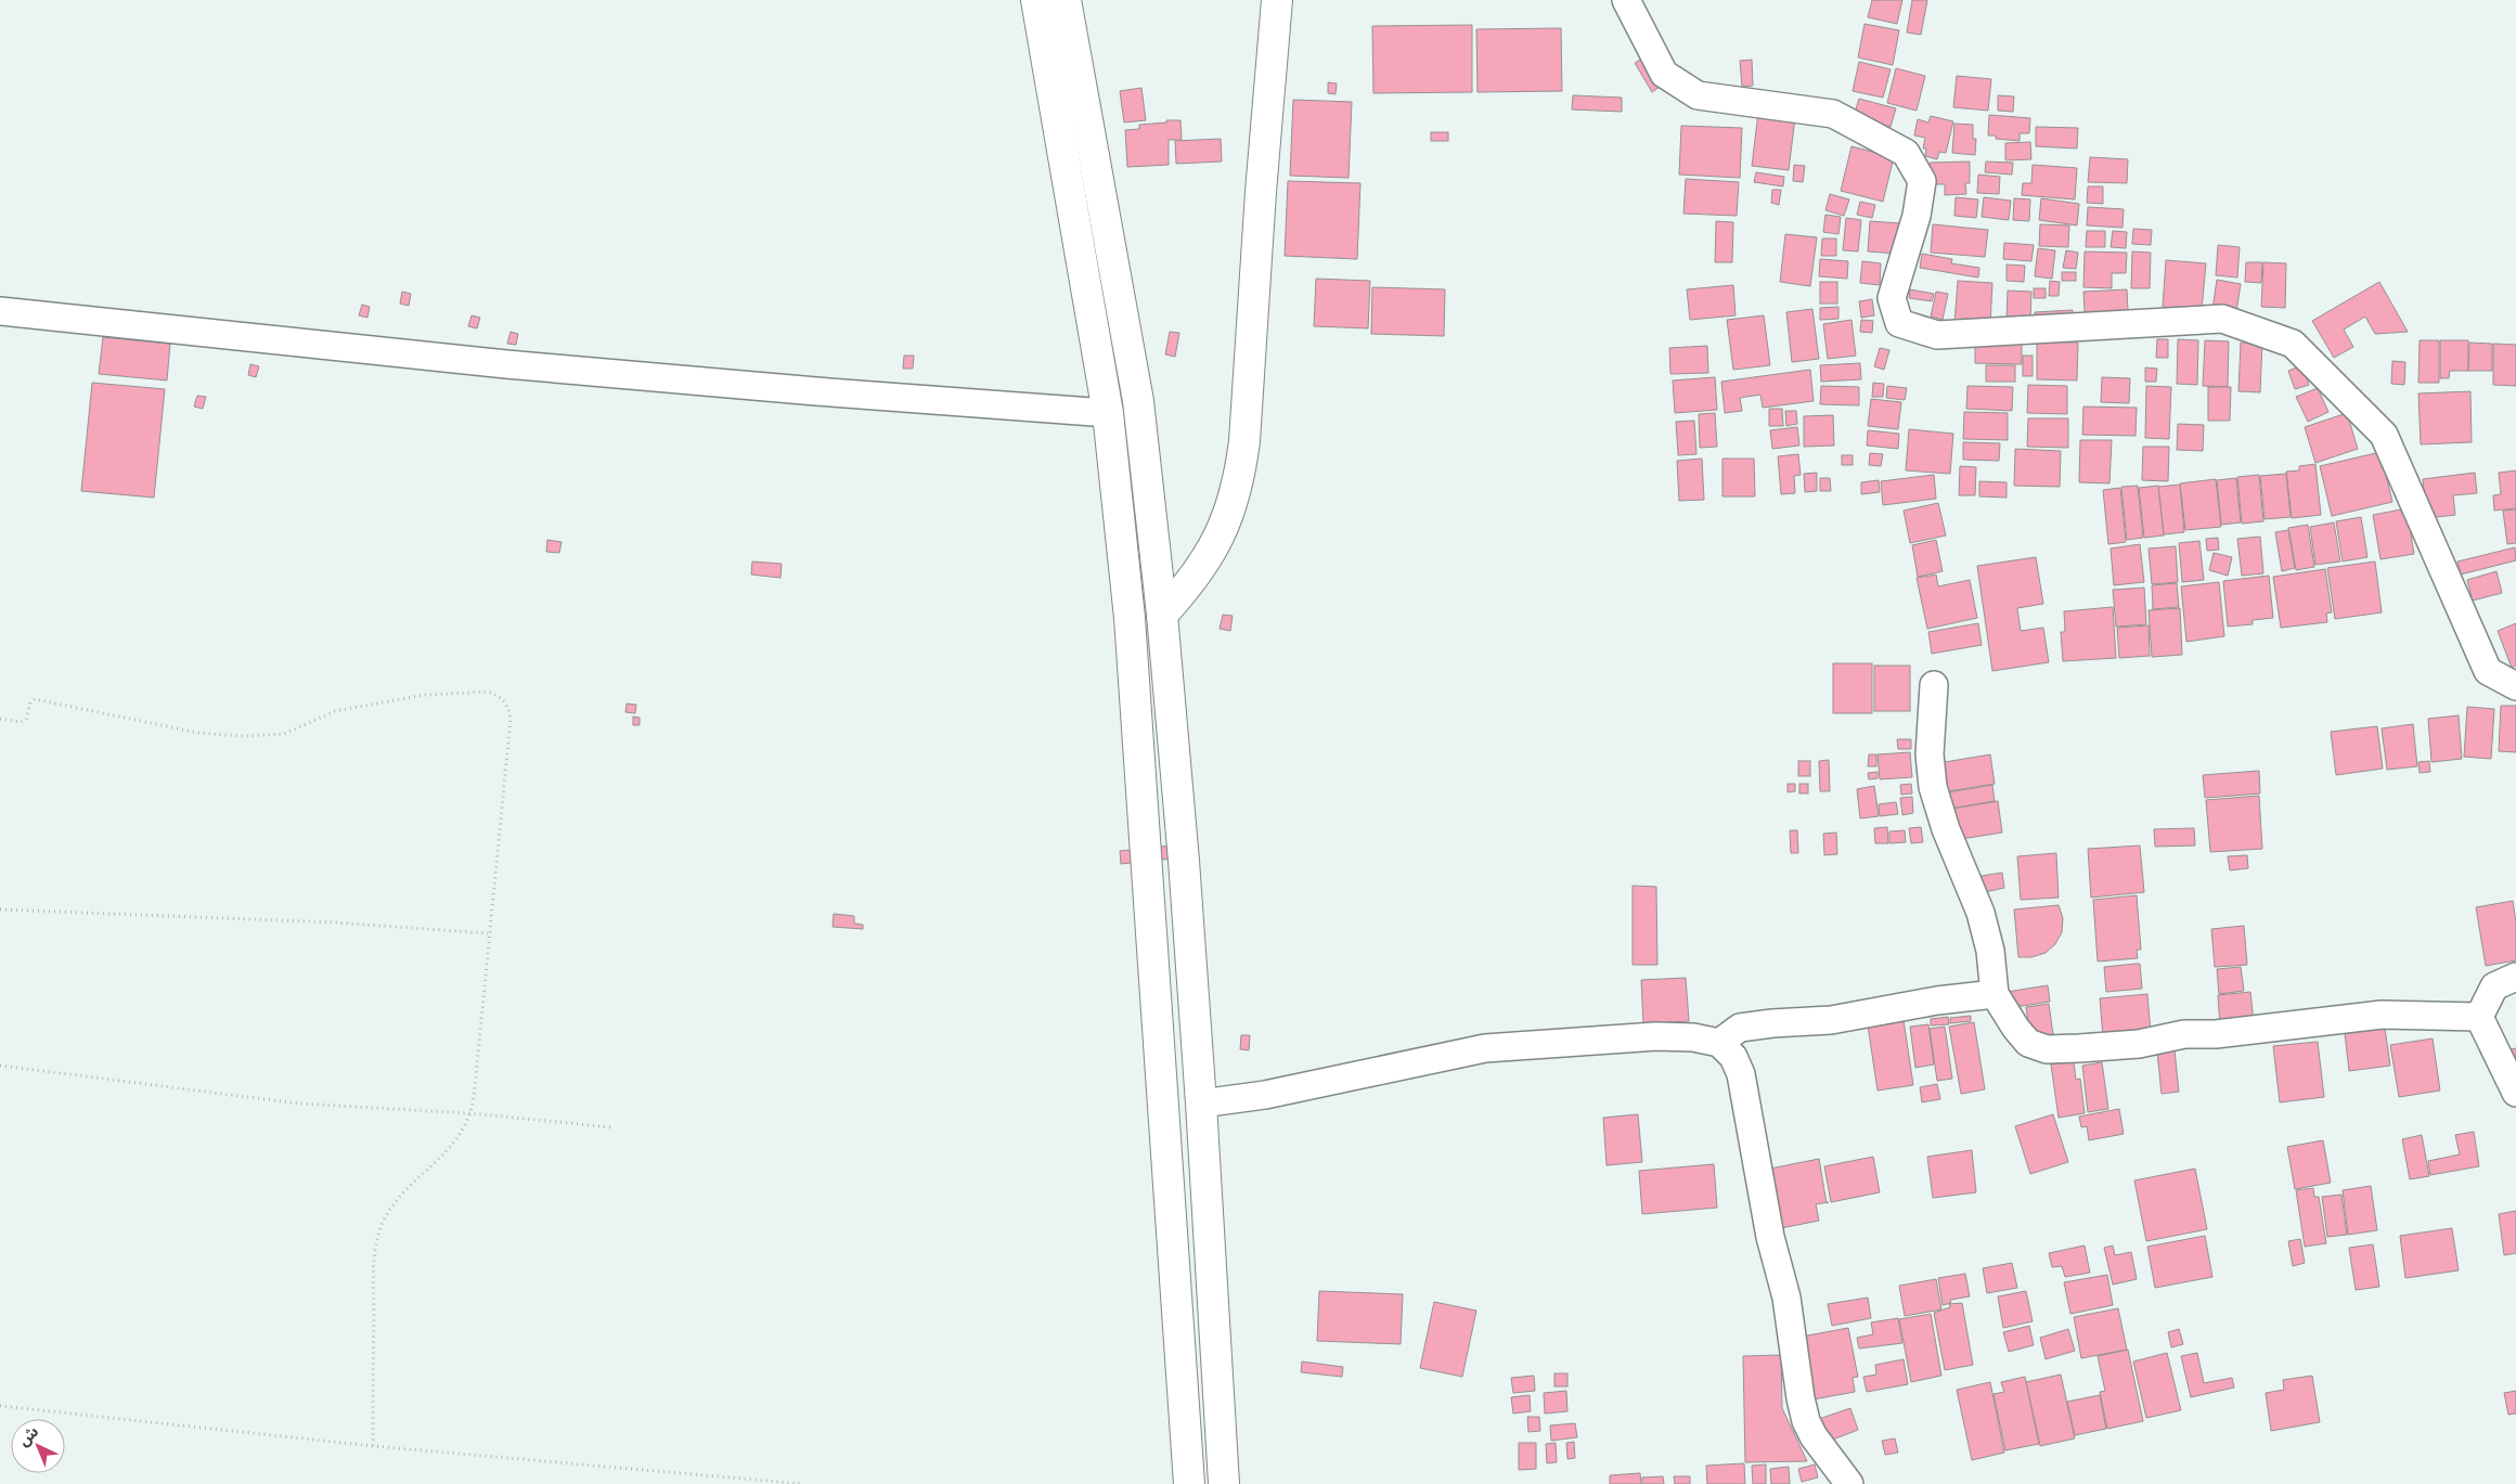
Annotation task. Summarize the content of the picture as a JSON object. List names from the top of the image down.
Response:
{
  "north": "top left"
}
